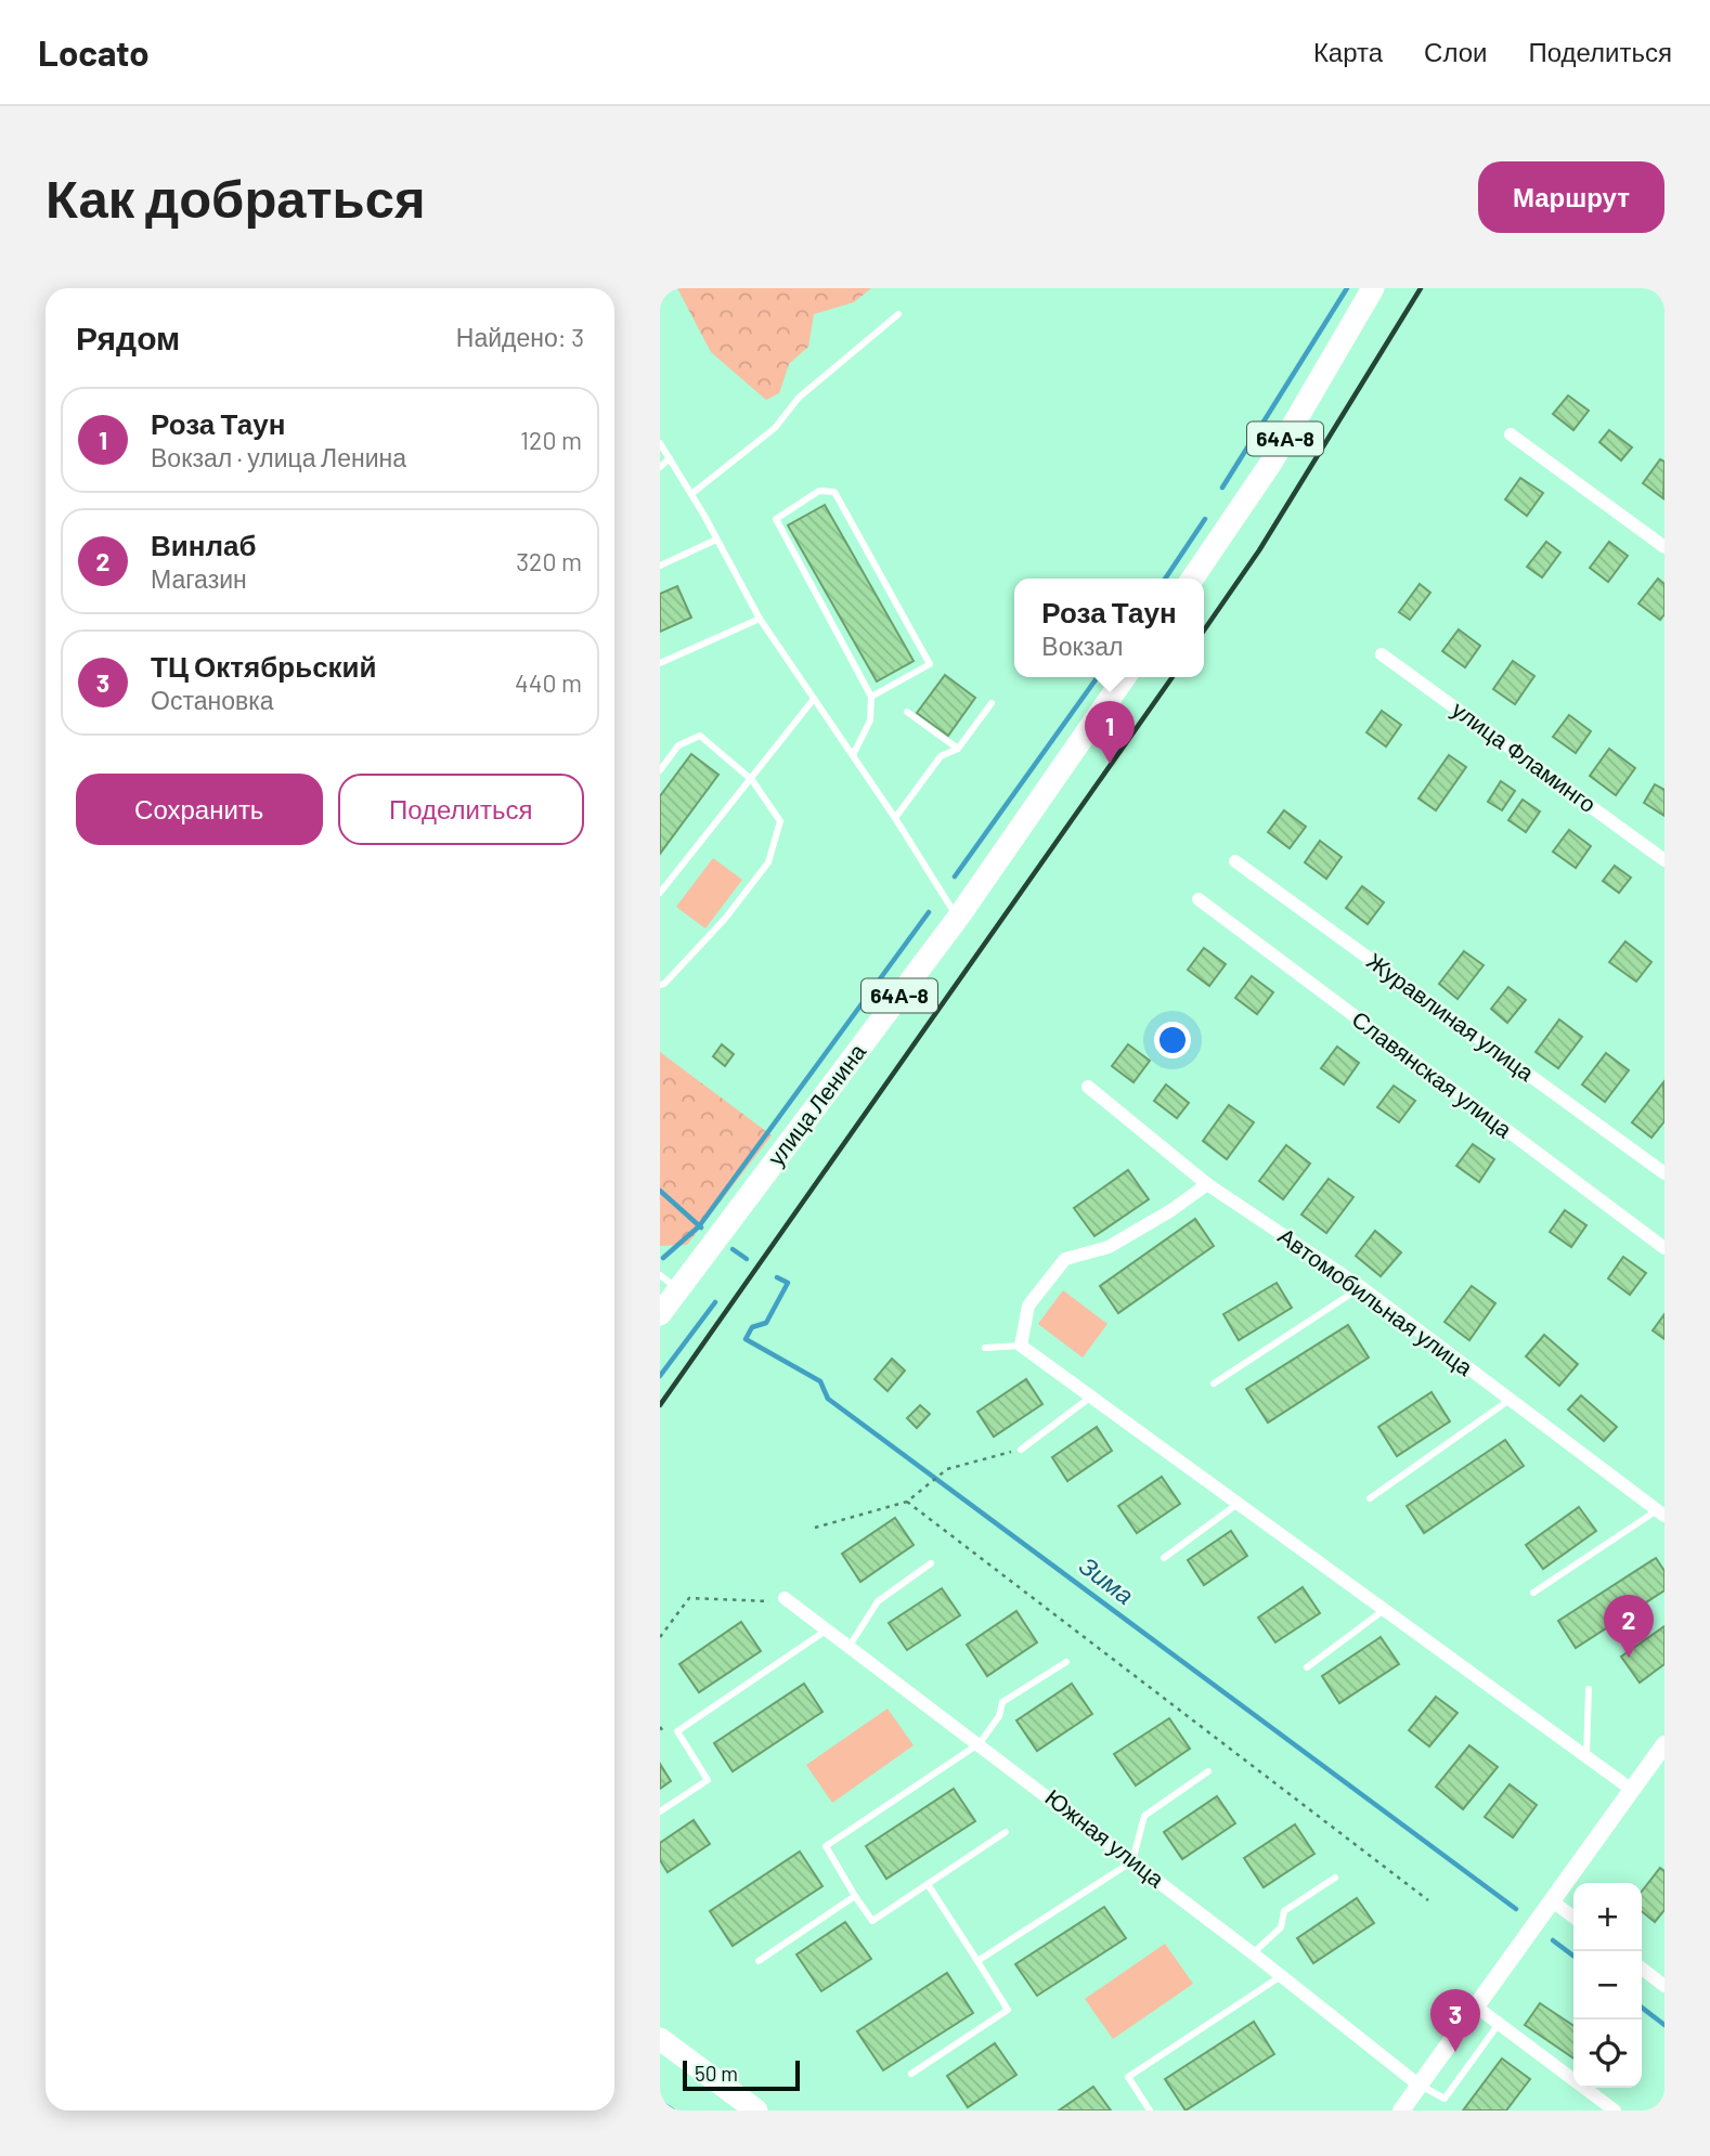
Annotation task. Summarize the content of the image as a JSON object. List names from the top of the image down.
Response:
{
  "streets": {
    "main road": ["64А-8", "улица Ленина"],
    "street": [
      "улица Фламинго",
      "Журавлиная улица",
      "Славянская улица",
      "Автомобильная улица",
      "Южная улица"
    ]
  },
  "water": ["Зима"],
  "scale_bar": "50 m",
  "page": {
    "header": "Locato",
    "nav": ["Карта", "Слои", "Поделиться"],
    "buttons": [
      "Маршрут",
      ["Сохранить", "Поделиться"]
    ],
    "title": "Как добраться",
    "heading": ["Рядом", "Найдено: 3"],
    "list": [
      {
        "mark": "1",
        "name": "Роза Таун",
        "note": "Вокзал · улица Ленина",
        "value": "120 m"
      },
      {
        "mark": "2",
        "name": "Винлаб",
        "note": "Магазин",
        "value": "320 m"
      },
      {
        "mark": "3",
        "name": "ТЦ Октябрьский",
        "note": "Остановка",
        "value": "440 m"
      }
    ],
    "popup": ["Роза Таун", "Вокзал"],
    "pins": ["1", "2", "3"],
    "map_buttons": ["+", "−"],
    "scale": "50 m"
  }
}
